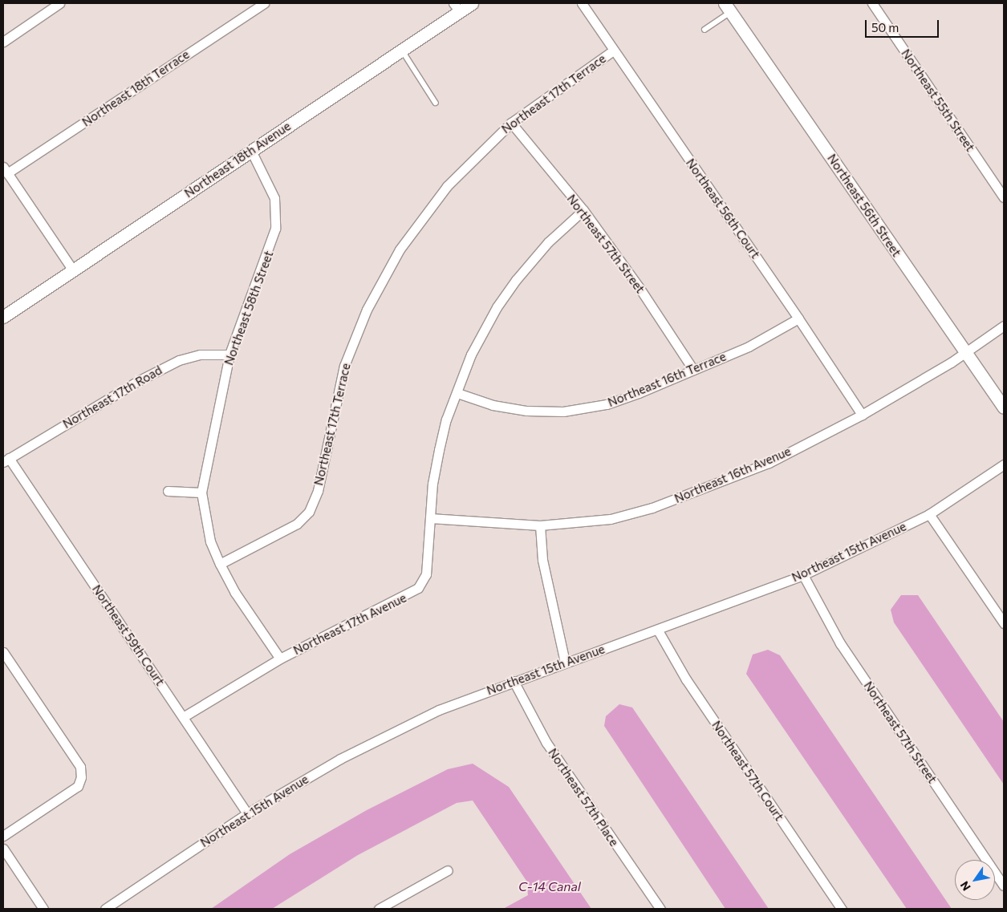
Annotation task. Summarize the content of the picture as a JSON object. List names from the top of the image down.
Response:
{
  "streets": {
    "street": [
      "Northeast 18th Terrace",
      "Northeast 17th Terrace",
      "Northeast 55th Street",
      "Northeast 18th Avenue",
      "Northeast 56th Street",
      "Northeast 56th Court",
      "Northeast 57th Street",
      "Northeast 58th Street",
      "Northeast 16th Terrace",
      "Northeast 17th Road",
      "Northeast 16th Avenue",
      "Northeast 15th Avenue",
      "Northeast 17th Avenue",
      "Northeast 59th Court",
      "Northeast 57th Court",
      "Northeast 57th Place"
    ]
  },
  "crossings": [
    ["Northeast 17th Terrace", "Northeast 56th Court"],
    ["Northeast 17th Terrace", "Northeast 57th Street"],
    ["Northeast 17th Terrace", "Northeast 58th Street"],
    ["Northeast 18th Avenue", "Northeast 58th Street"],
    ["Northeast 56th Street", "Northeast 16th Avenue"],
    ["Northeast 56th Court", "Northeast 16th Terrace"],
    ["Northeast 56th Court", "Northeast 16th Avenue"],
    ["Northeast 57th Street", "Northeast 16th Terrace"],
    ["Northeast 57th Street", "Northeast 15th Avenue"],
    ["Northeast 57th Street", "Northeast 17th Avenue"],
    ["Northeast 58th Street", "Northeast 17th Road"],
    ["Northeast 58th Street", "Northeast 17th Avenue"],
    ["Northeast 16th Terrace", "Northeast 17th Avenue"],
    ["Northeast 17th Road", "Northeast 59th Court"],
    ["Northeast 16th Avenue", "Northeast 17th Avenue"],
    ["Northeast 15th Avenue", "Northeast 59th Court"],
    ["Northeast 15th Avenue", "Northeast 57th Court"],
    ["Northeast 15th Avenue", "Northeast 57th Place"],
    ["Northeast 17th Avenue", "Northeast 59th Court"]
  ],
  "water": ["C-14 Canal"],
  "scale_bar": "50 m",
  "north": "bottom left"
}
